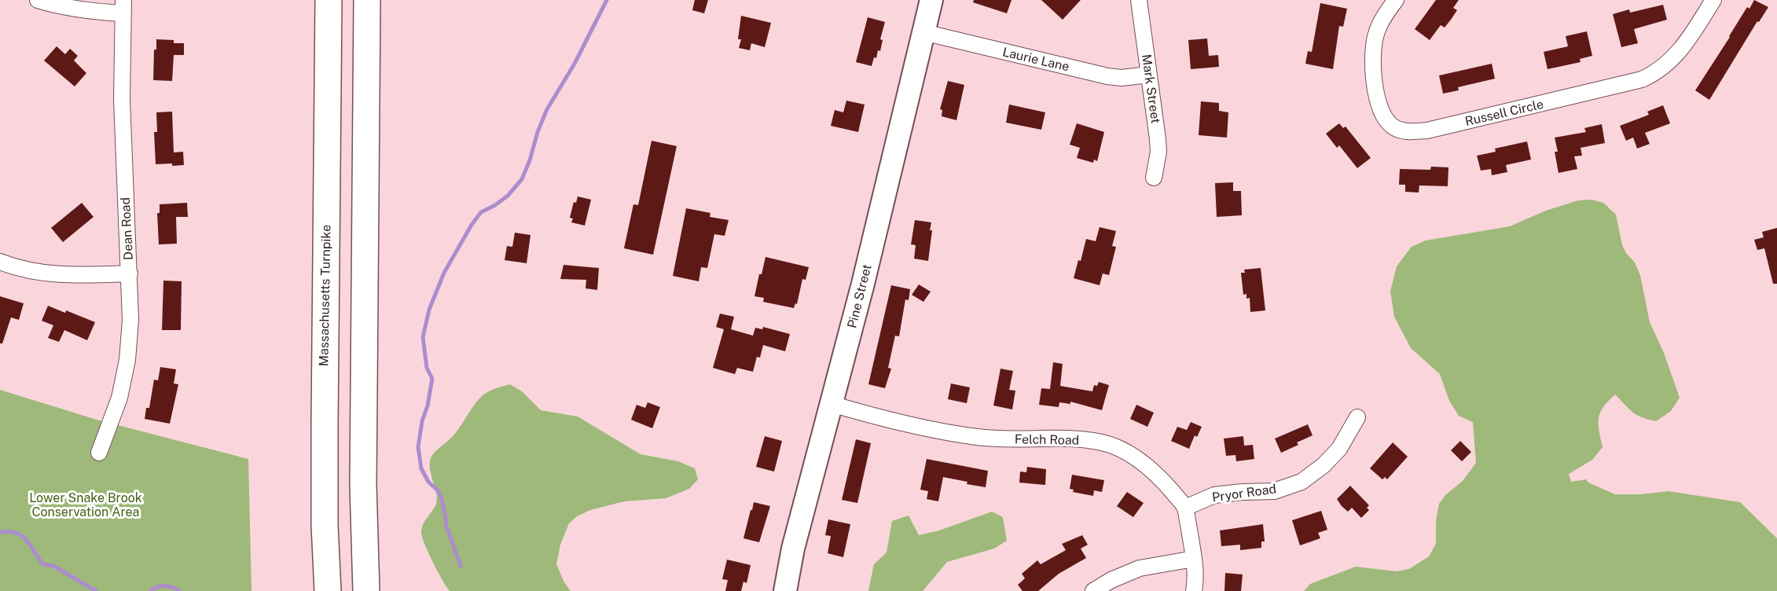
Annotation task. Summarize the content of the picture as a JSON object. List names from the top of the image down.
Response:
{
  "streets": {
    "highway": ["Massachusetts Turnpike"],
    "main road": ["Pine Street"],
    "street": [
      "Laurie Lane",
      "Mark Street",
      "Russell Circle",
      "Dean Road",
      "Felch Road",
      "Pryor Road"
    ]
  },
  "crossings": [
    ["Laurie Lane", "Mark Street"],
    ["Laurie Lane", "Pine Street"],
    ["Pine Street", "Felch Road"],
    ["Felch Road", "Pryor Road"]
  ],
  "parks": ["Lower Snake Brook Conservation Area"]
}
